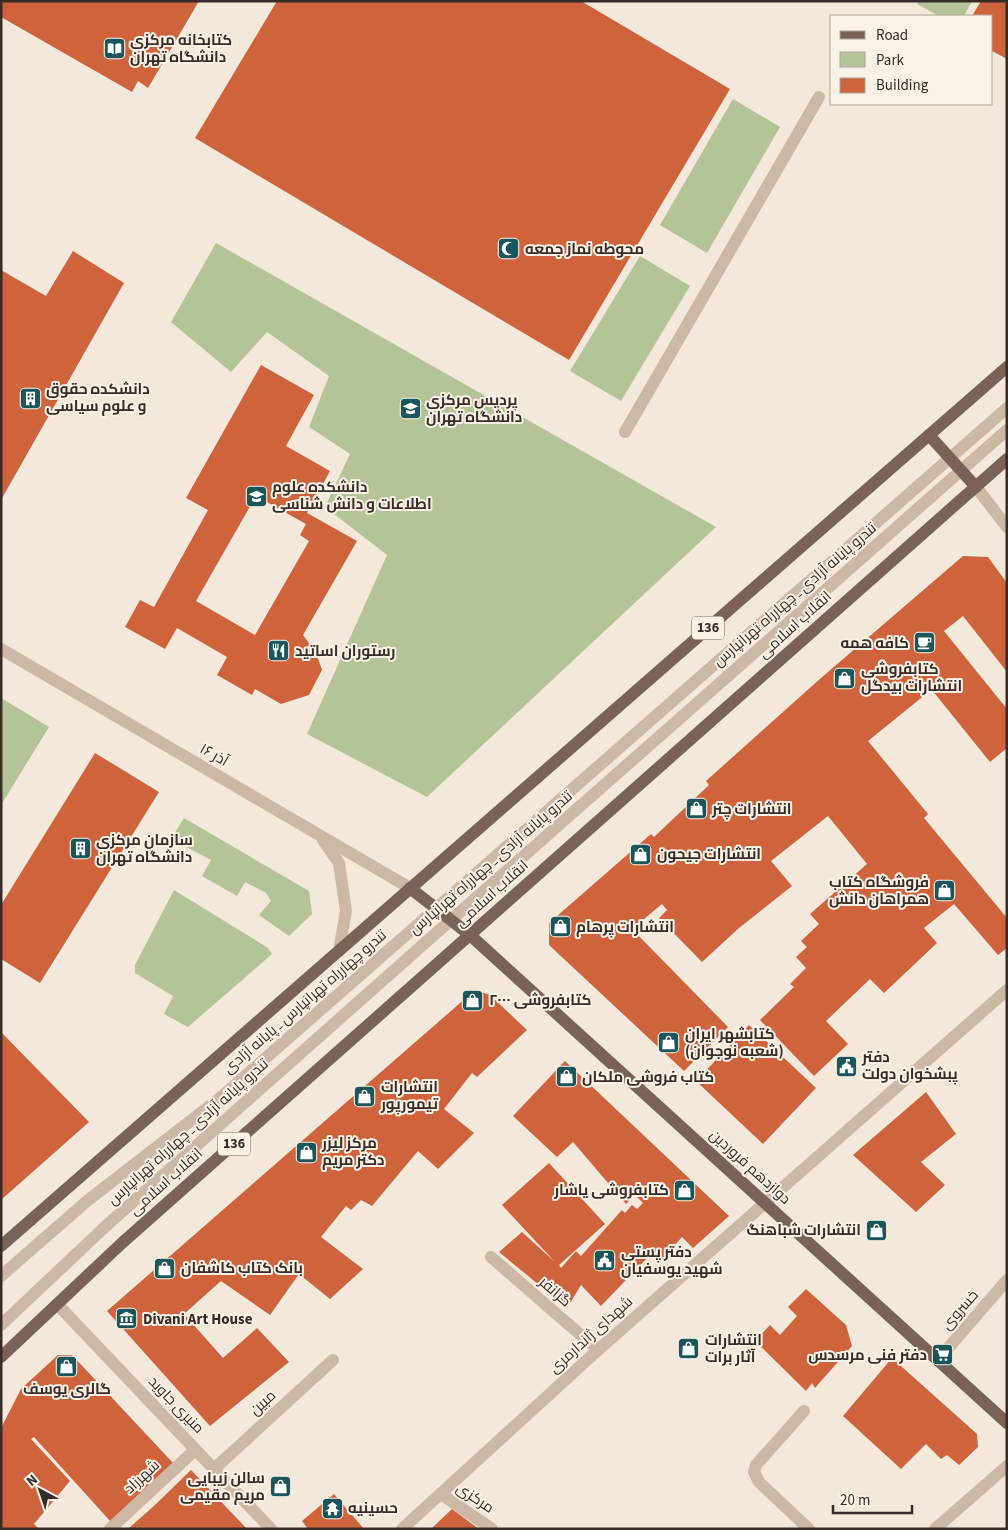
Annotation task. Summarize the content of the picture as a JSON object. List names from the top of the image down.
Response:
{
  "streets": {
    "main road": ["انقلاب اسلامی", "136", "دوازدهم فروردین"],
    "street": [
      "تندرو پایانه آزادی ـ چهارراه تهرانپارس",
      "۱۶ آذر",
      "تندرو چهارراه تهرانپارس ـ پایانه آزادی",
      "گزانفر",
      "خسروی",
      "شهدای ژاندارمری",
      "مبین",
      "منیری جاوید",
      "شهرزاد",
      "مرکزی"
    ]
  },
  "crossings": [
    ["تندرو پایانه آزادی ـ چهارراه تهرانپارس", "دوازدهم فروردین"],
    ["انقلاب اسلامی", "دوازدهم فروردین"],
    ["انقلاب اسلامی", "منیری جاوید"],
    ["136", "۱۶ آذر"],
    ["136", "دوازدهم فروردین"],
    ["۱۶ آذر", "دوازدهم فروردین"],
    ["تندرو چهارراه تهرانپارس ـ پایانه آزادی", "دوازدهم فروردین"],
    ["دوازدهم فروردین", "خسروی"],
    ["دوازدهم فروردین", "شهدای ژاندارمری"],
    ["گزانفر", "شهدای ژاندارمری"],
    ["شهدای ژاندارمری", "مرکزی"],
    ["مبین", "منیری جاوید"],
    ["منیری جاوید", "شهرزاد"]
  ],
  "places": {
    "library": ["کتابخانه مرکزی دانشگاه تهران"],
    "mosque": ["محوطه نماز جمعه"],
    "building": ["دانشکده حقوق و علوم سیاسی", "سازمان مرکزی دانشگاه تهران"],
    "school or university": ["پردیس مرکزی دانشگاه‌ تهران", "دانشکده علوم اطلاعات و دانش شناسی"],
    "cafe": ["کافه همه"],
    "restaurant": ["رستوران اساتید"],
    "shop": [
      "کتابفروشی انتشارات بیدگل",
      "انتشارات چتر",
      "انتشارات جیحون",
      "فروشگاه کتاب همراهان دانش",
      "انتشارات پرهام",
      "کتابفروشی ۲۰۰۰",
      "کتابشهر ایران (شعبه نوجوان)",
      "کتاب فروشی ملکان",
      "انتشارات تیمورپور",
      "مرکز لیزر دکتر مریم",
      "کتابفروشی یاشار",
      "انتشارات شباهنگ",
      "بانک کتاب کاشفان",
      "انتشارات آثار برات",
      "گالری یوسف",
      "سالن زیبایی مریم مقیمی"
    ],
    "public building": ["دفتر پبشخوان دولت", "دفتر پستی شهید یوسفیان"],
    "museum": ["Divani Art House"],
    "supermarket": ["دفتر فنی مرسدس"],
    "temple": ["حسینیه"]
  },
  "legend": ["Road", "Park", "Building"],
  "scale_bar": "20 m",
  "north": "top left"
}
